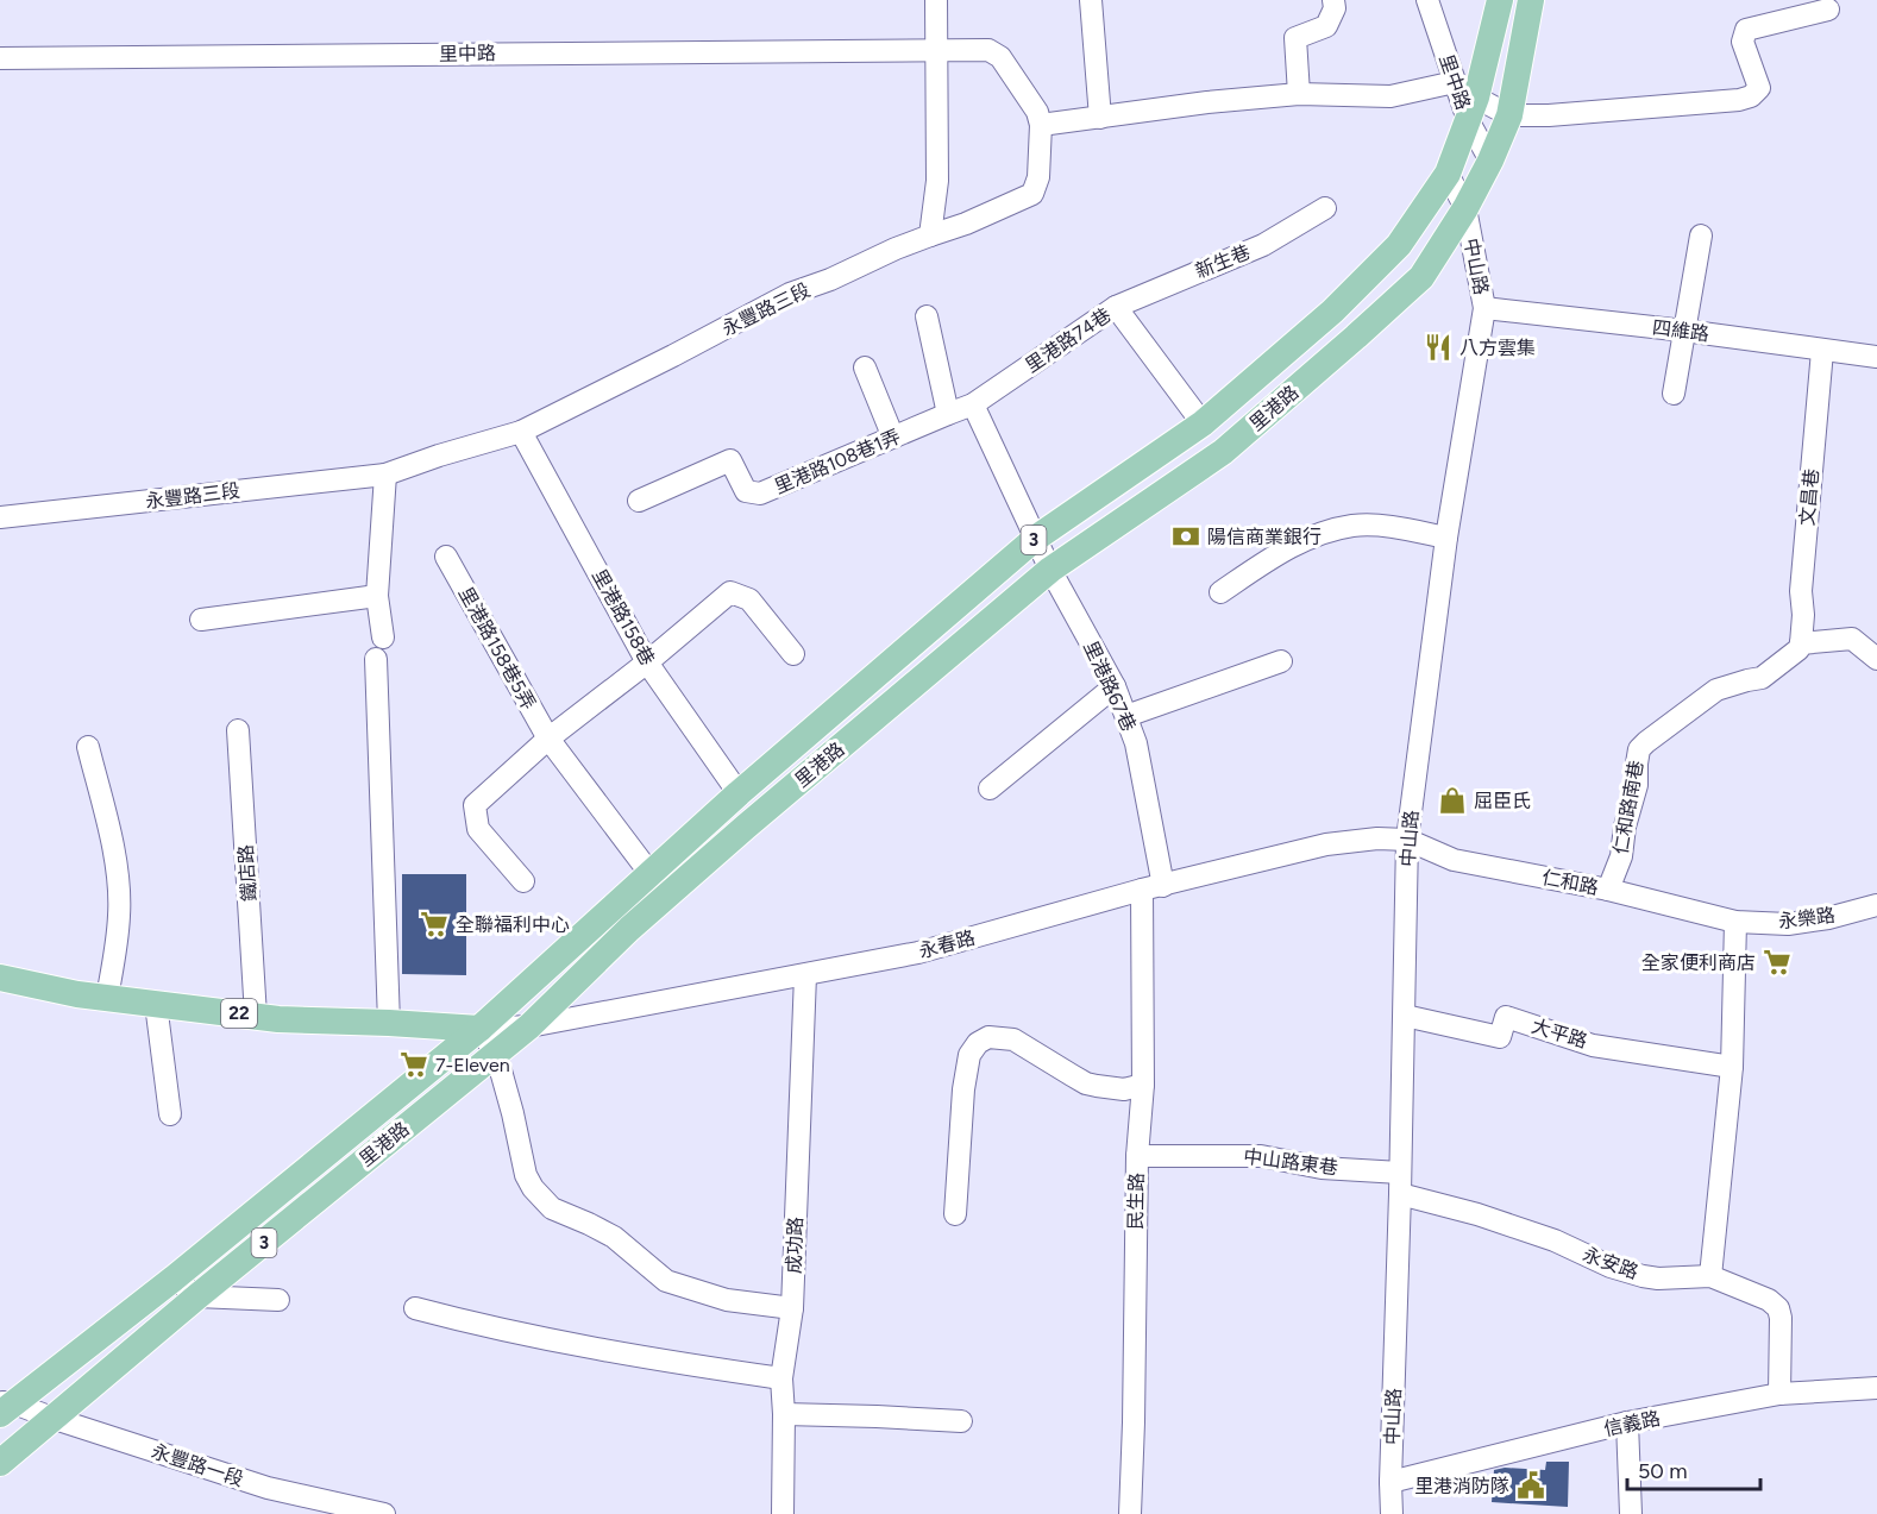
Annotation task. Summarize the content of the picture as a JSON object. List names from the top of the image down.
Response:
{
  "streets": {
    "main road": ["里港路", "3", "22"],
    "street": [
      "里中路",
      "新生巷",
      "中山路",
      "永豐路三段",
      "四維路",
      "里港路74巷",
      "里港路108巷1弄",
      "文昌巷",
      "里港路158巷",
      "里港路158巷5弄",
      "里港路67巷",
      "仁和路南巷",
      "鐵店路",
      "仁和路",
      "永樂路",
      "永春路",
      "大平路",
      "中山路東巷",
      "民生路",
      "成功路",
      "永安路",
      "信義路",
      "永豐路一段"
    ]
  },
  "crossings": [
    ["里中路", "永豐路三段"],
    ["里中路", "里港路"],
    ["新生巷", "里港路74巷"],
    ["中山路", "四維路"],
    ["中山路", "里港路"],
    ["中山路", "仁和路"],
    ["中山路", "永春路"],
    ["中山路", "大平路"],
    ["中山路", "中山路東巷"],
    ["中山路", "永安路"],
    ["中山路", "信義路"],
    ["永豐路三段", "里港路158巷"],
    ["四維路", "文昌巷"],
    ["里港路74巷", "里港路"],
    ["里港路74巷", "里港路108巷1弄"],
    ["里港路74巷", "里港路67巷"],
    ["里港路", "里港路158巷"],
    ["里港路", "里港路158巷5弄"],
    ["里港路", "里港路67巷"],
    ["里港路", "永春路"],
    ["里港路", "22"],
    ["里港路", "永豐路一段"],
    ["里港路108巷1弄", "里港路67巷"],
    ["文昌巷", "仁和路南巷"],
    ["里港路67巷", "永春路"],
    ["里港路67巷", "民生路"],
    ["仁和路南巷", "仁和路"],
    ["鐵店路", "22"],
    ["仁和路", "永樂路"],
    ["仁和路", "永春路"],
    ["永春路", "22"],
    ["永春路", "民生路"],
    ["永春路", "成功路"],
    ["中山路東巷", "民生路"],
    ["中山路東巷", "永安路"],
    ["永安路", "信義路"]
  ],
  "places": {
    "restaurant": ["八方雲集"],
    "bank": ["陽信商業銀行"],
    "shop": ["屈臣氏"],
    "supermarket": ["全聯福利中心", "全家便利商店", "7-Eleven"],
    "public building": ["里港消防隊"]
  },
  "scale_bar": "50 m"
}
